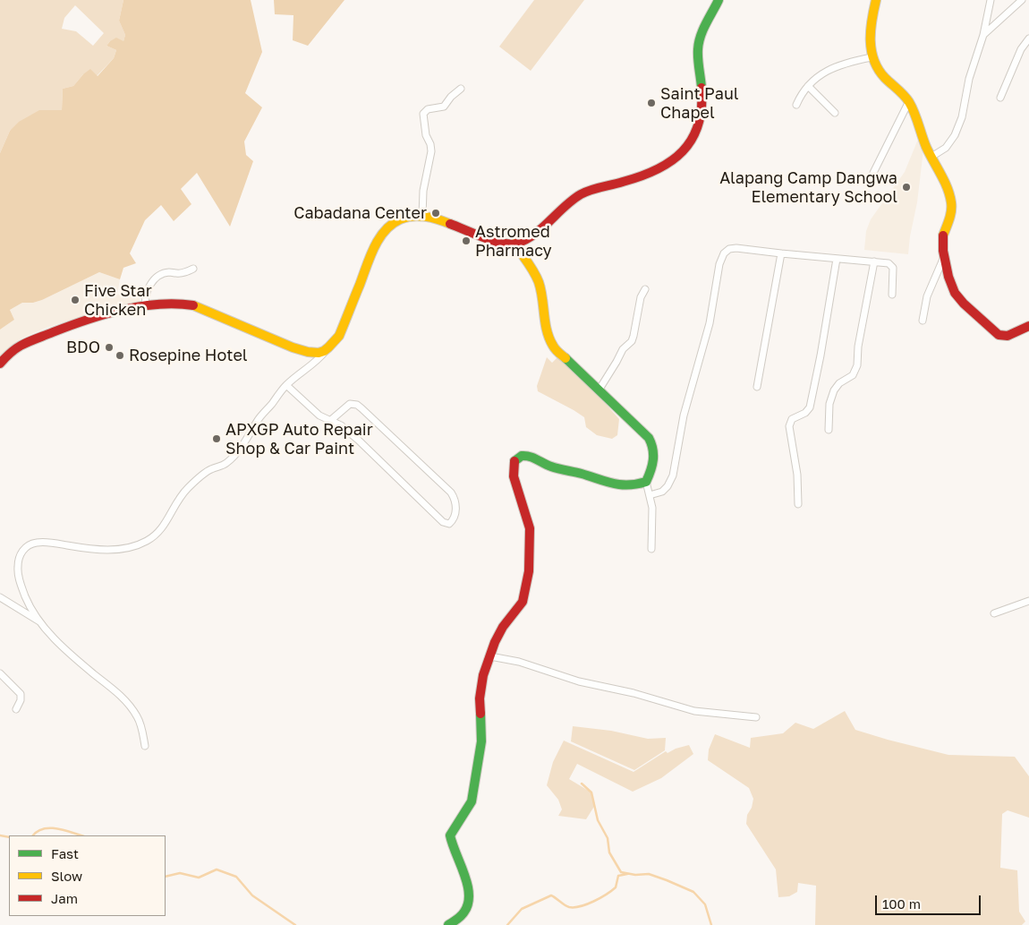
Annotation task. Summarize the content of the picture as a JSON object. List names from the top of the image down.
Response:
{
  "places": [
    "Saint Paul Chapel",
    "Alapang Camp Dangwa Elementary School",
    "Cabadana Center",
    "Astromed Pharmacy",
    "Five Star Chicken",
    "BDO",
    "Rosepine Hotel",
    "APXGP Auto Repair Shop & Car Paint"
  ],
  "legend": ["Fast", "Slow", "Jam"],
  "scale_bar": "100 m"
}
